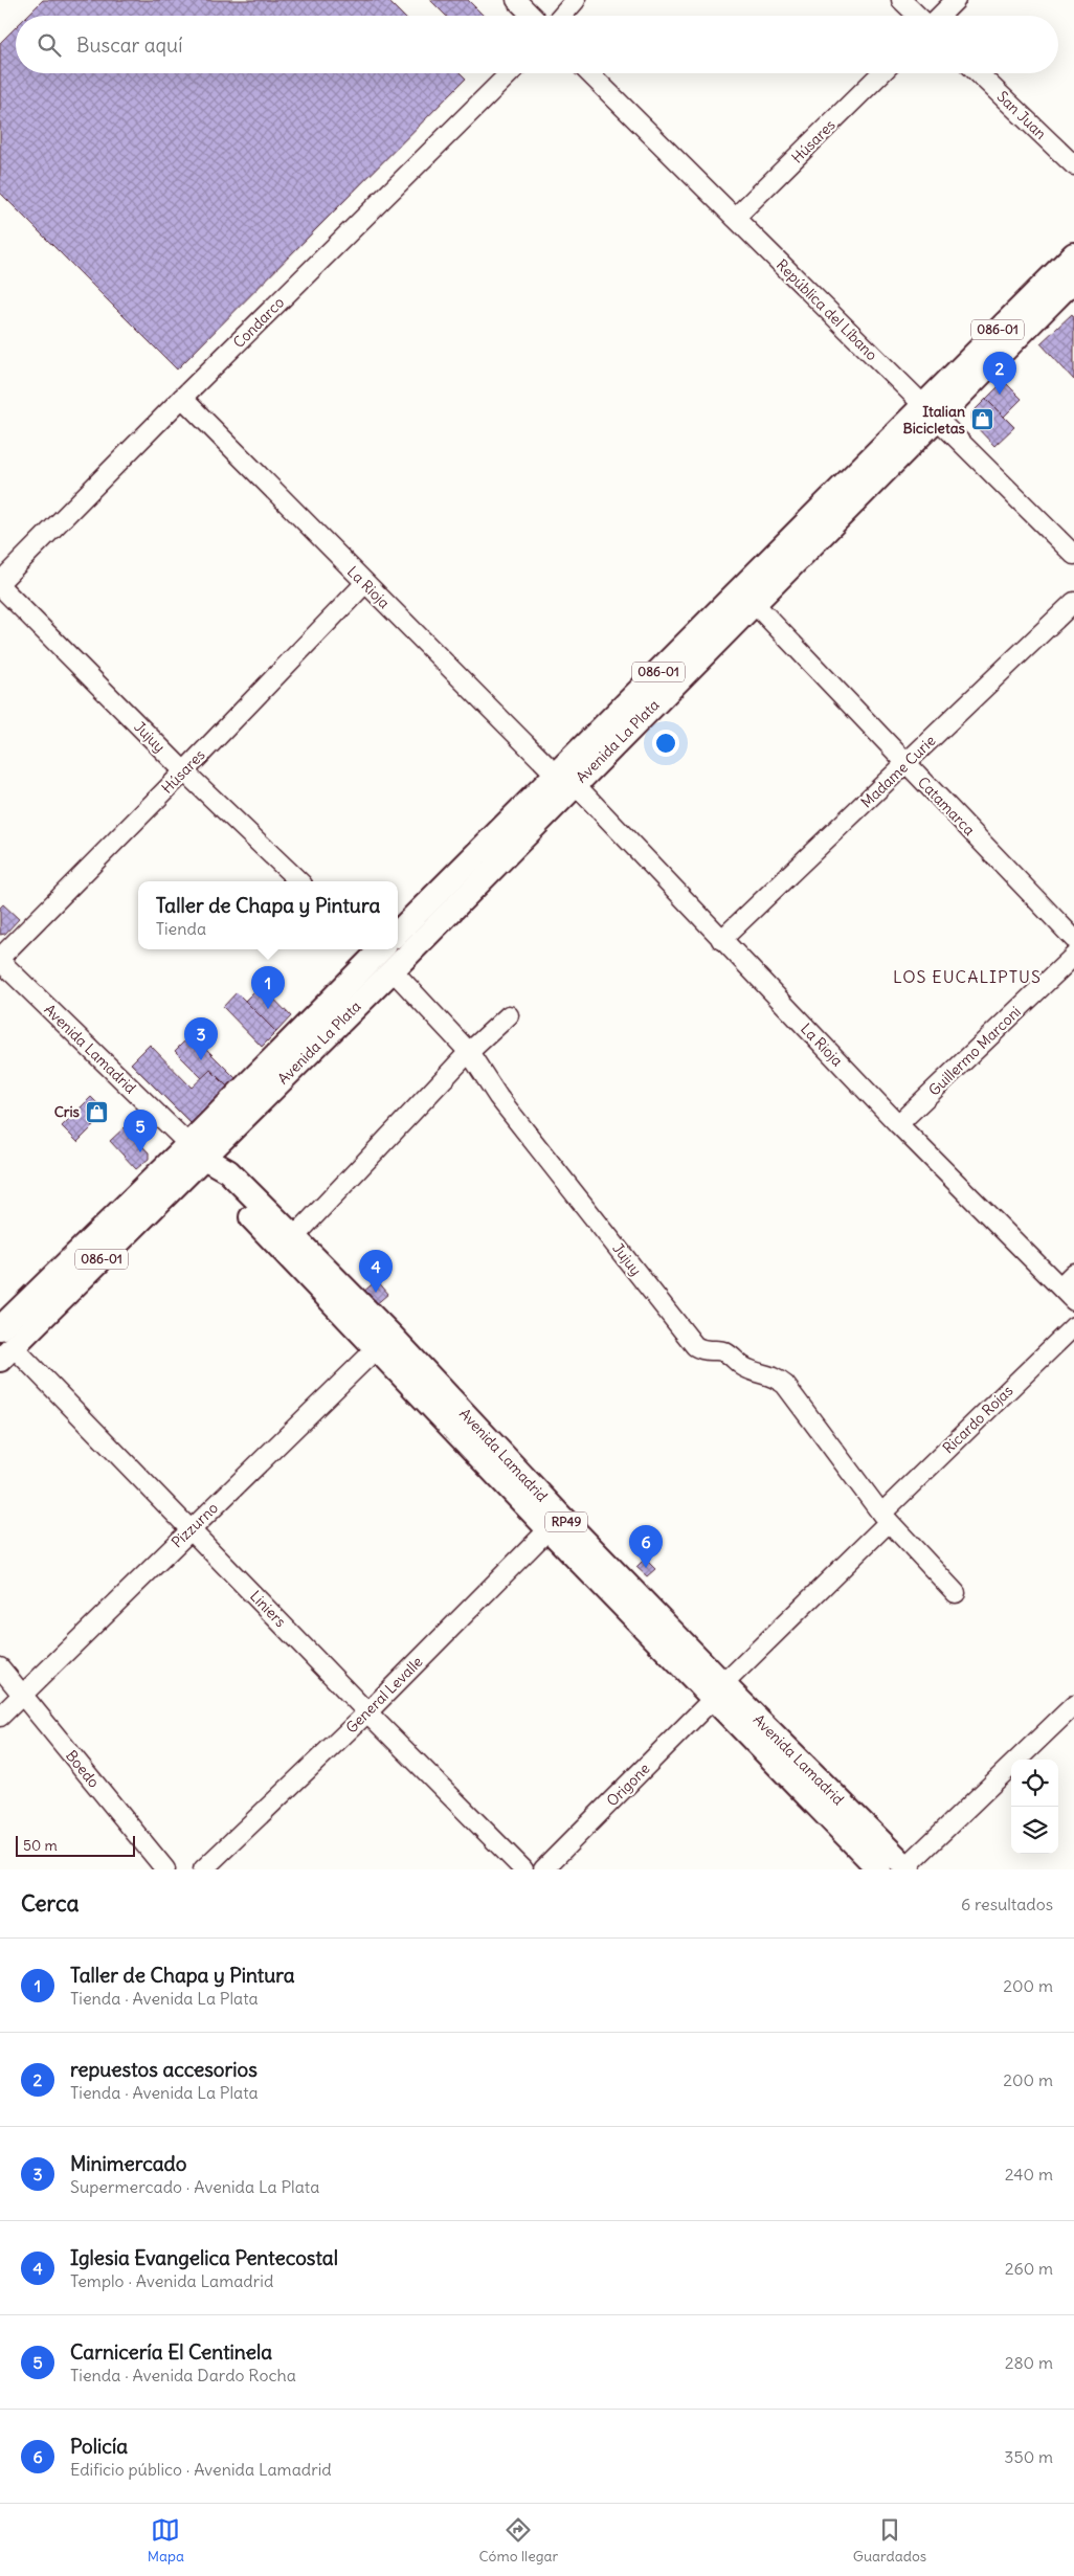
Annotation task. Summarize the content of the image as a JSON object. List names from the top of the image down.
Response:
{
  "streets": {
    "main road": [
      "086-01",
      "Avenida La Plata",
      "Avenida Lamadrid",
      "RP49"
    ],
    "street": [
      "San Juan",
      "Húsares",
      "República del Líbano",
      "Condarco",
      "La Rioja",
      "Jujuy",
      "Madame Curie",
      "Catamarca",
      "Guillermo Marconi",
      "Ricardo Rojas",
      "Pizzurno",
      "Liniers",
      "General Levalle",
      "Boedo",
      "Origone"
    ]
  },
  "crossings": [
    ["Húsares", "República del Líbano"],
    ["Húsares", "La Rioja"],
    ["Húsares", "Jujuy"],
    ["República del Líbano", "Avenida La Plata"],
    ["Condarco", "La Rioja"],
    ["Condarco", "Jujuy"],
    ["086-01", "Avenida La Plata"],
    ["086-01", "Avenida Lamadrid"],
    ["086-01", "Liniers"],
    ["La Rioja", "Avenida La Plata"],
    ["La Rioja", "Madame Curie"],
    ["La Rioja", "Guillermo Marconi"],
    ["Jujuy", "Avenida La Plata"],
    ["Jujuy", "Ricardo Rojas"],
    ["Avenida La Plata", "Catamarca"],
    ["Avenida La Plata", "Avenida Lamadrid"],
    ["Madame Curie", "Catamarca"],
    ["Avenida Lamadrid", "Ricardo Rojas"],
    ["Avenida Lamadrid", "Pizzurno"],
    ["Avenida Lamadrid", "General Levalle"],
    ["Avenida Lamadrid", "Origone"],
    ["Ricardo Rojas", "Origone"],
    ["Pizzurno", "Liniers"],
    ["Pizzurno", "Boedo"],
    ["Liniers", "General Levalle"]
  ],
  "districts": ["LOS EUCALIPTUS"],
  "places": {
    "shop": ["Italian Bicicletas", "Cris"]
  },
  "scale_bar": "50 m",
  "page": {
    "search": "Buscar aquí",
    "pins": [
      "2",
      "1",
      "3",
      "5",
      "4",
      "6"
    ],
    "popup": ["Taller de Chapa y Pintura", "Tienda"],
    "scale": "50 m",
    "heading": ["Cerca", "6 resultados"],
    "list": [
      {
        "mark": "1",
        "name": "Taller de Chapa y Pintura",
        "note": "Tienda · Avenida La Plata",
        "value": "200 m"
      },
      {
        "mark": "2",
        "name": "repuestos accesorios",
        "note": "Tienda · Avenida La Plata",
        "value": "200 m"
      },
      {
        "mark": "3",
        "name": "Minimercado",
        "note": "Supermercado · Avenida La Plata",
        "value": "240 m"
      },
      {
        "mark": "4",
        "name": "Iglesia Evangelica Pentecostal",
        "note": "Templo · Avenida Lamadrid",
        "value": "260 m"
      },
      {
        "mark": "5",
        "name": "Carnicería El Centinela",
        "note": "Tienda · Avenida Dardo Rocha",
        "value": "280 m"
      },
      {
        "mark": "6",
        "name": "Policía",
        "note": "Edificio público · Avenida Lamadrid",
        "value": "350 m"
      }
    ],
    "nav": ["Mapa", "Cómo llegar", "Guardados"]
  }
}
